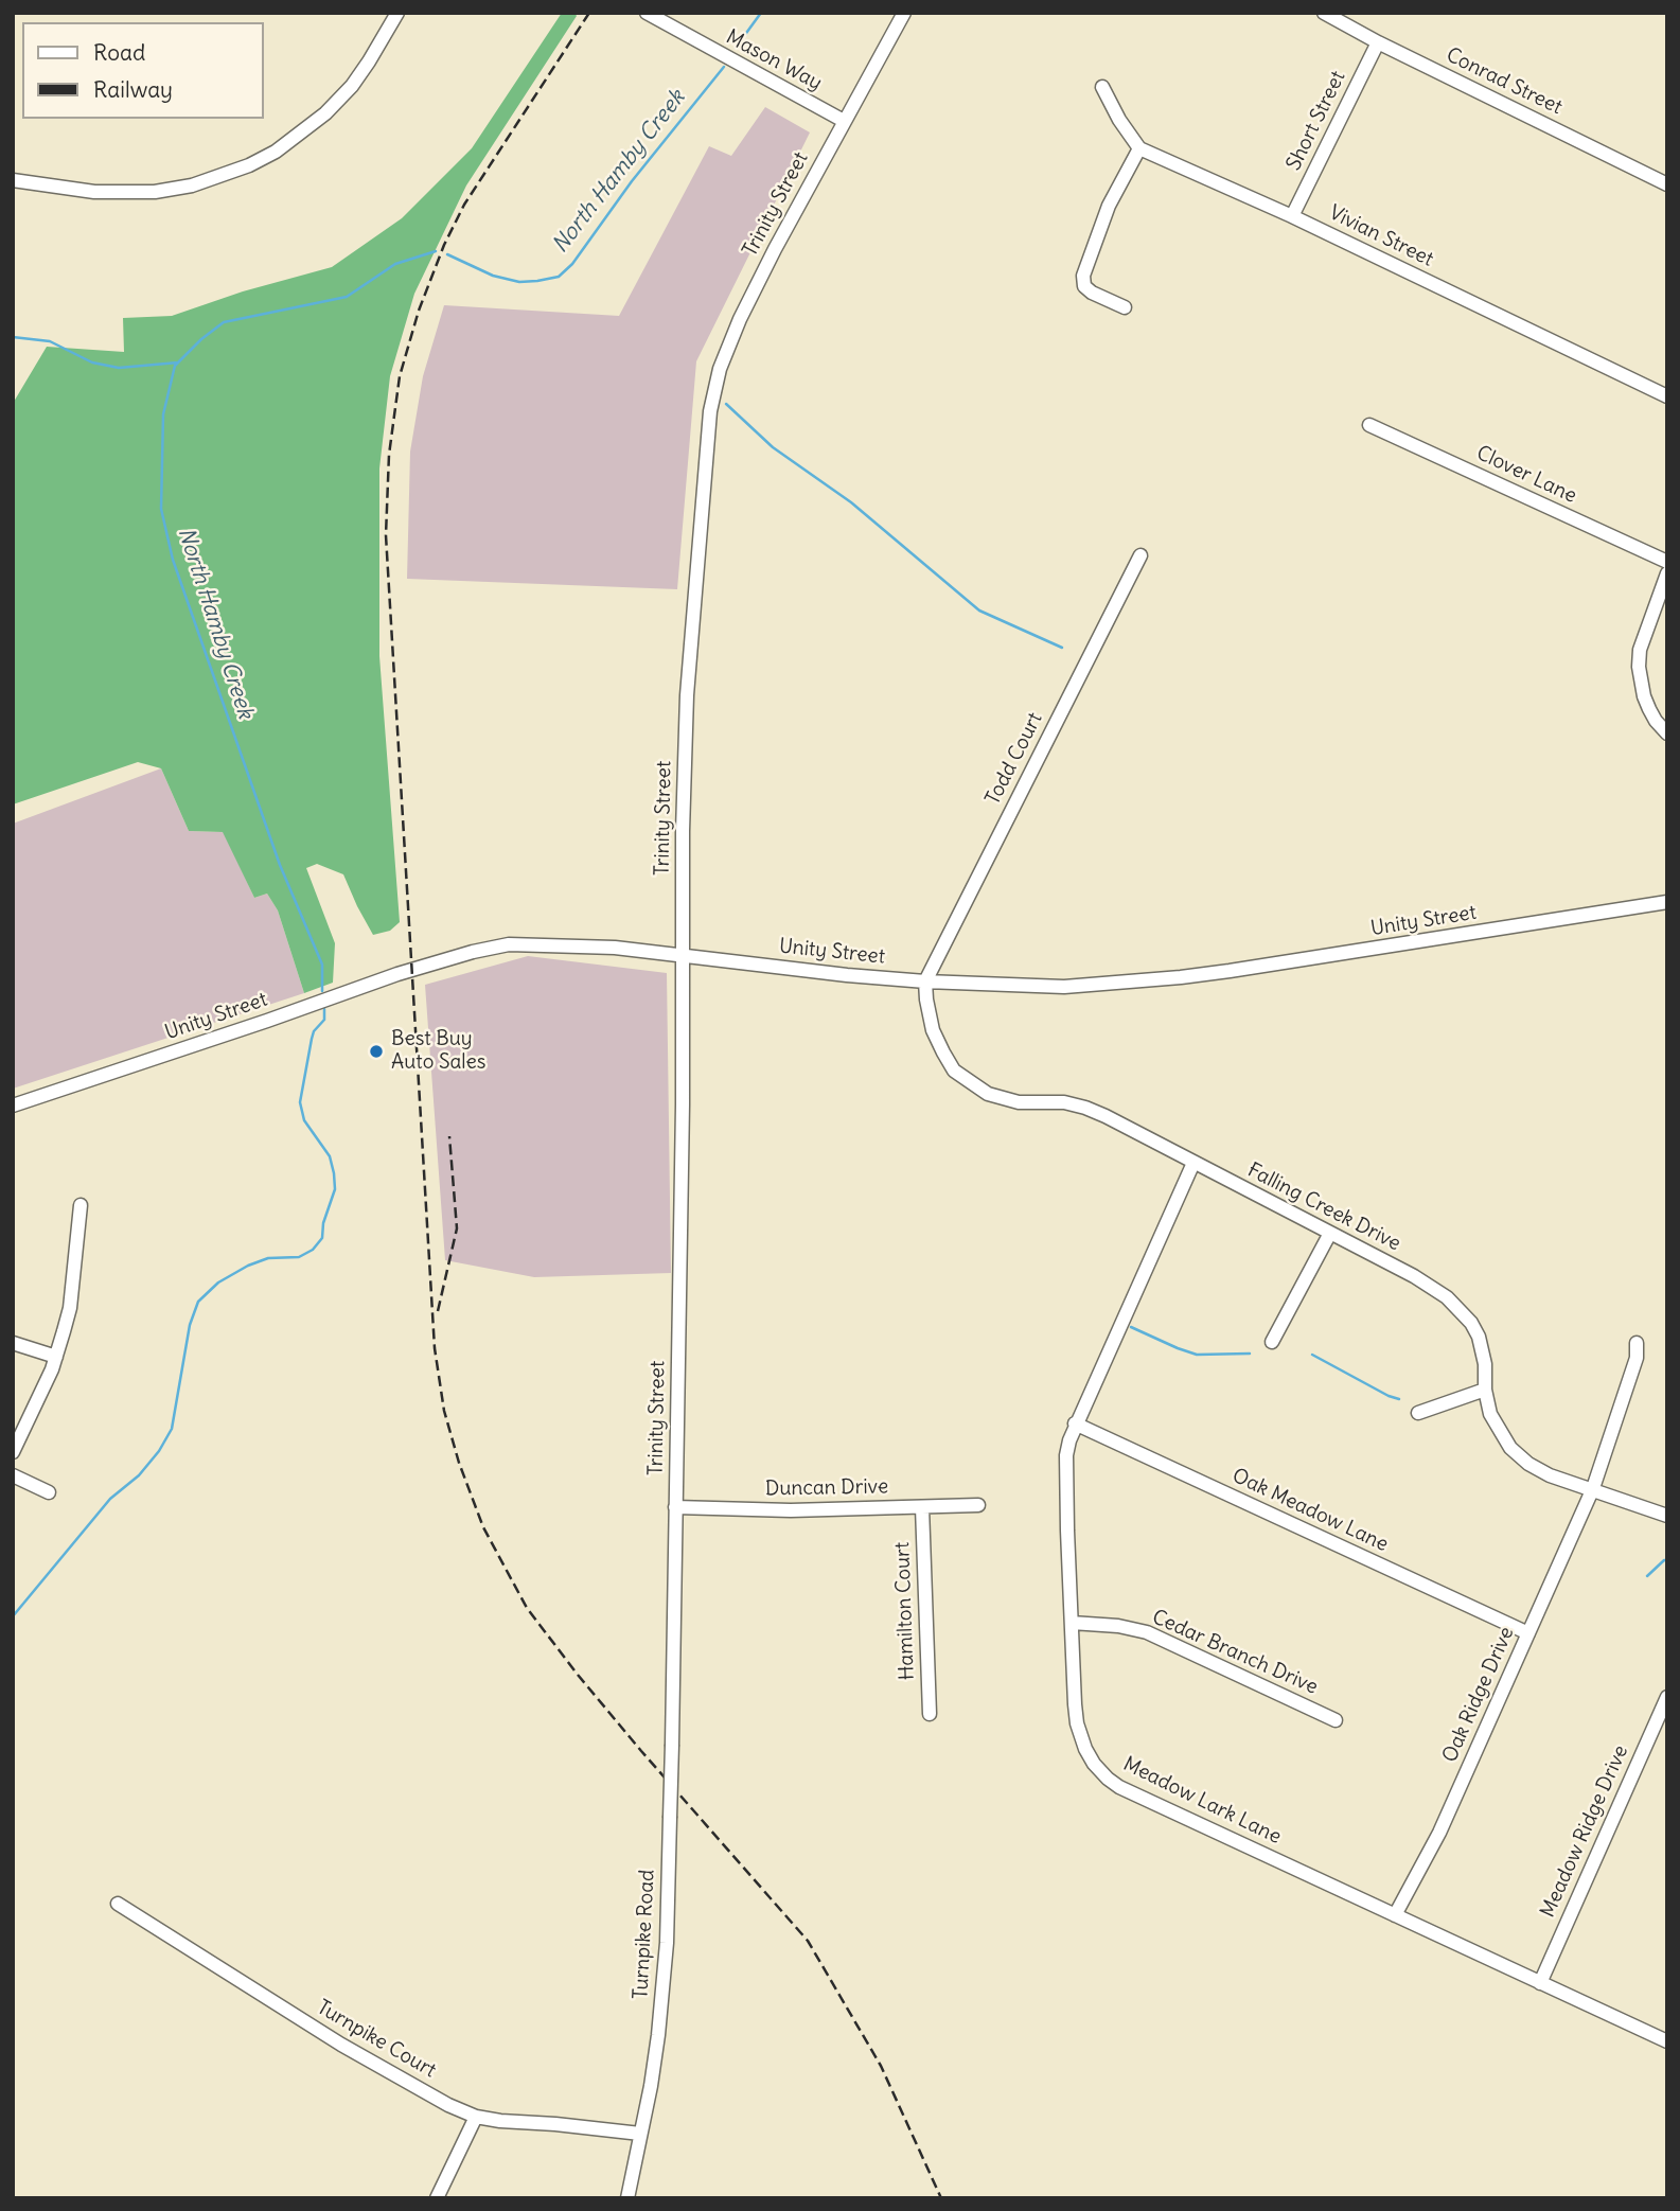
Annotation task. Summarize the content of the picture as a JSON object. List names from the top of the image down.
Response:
{
  "streets": {
    "street": [
      "Mason Way",
      "Conrad Street",
      "Short Street",
      "Trinity Street",
      "Vivian Street",
      "Clover Lane",
      "Todd Court",
      "Unity Street",
      "Falling Creek Drive",
      "Duncan Drive",
      "Oak Meadow Lane",
      "Hamilton Court",
      "Cedar Branch Drive",
      "Oak Ridge Drive",
      "Meadow Lark Lane",
      "Meadow Ridge Drive",
      "Turnpike Road",
      "Turnpike Court"
    ]
  },
  "crossings": [
    ["Mason Way", "Trinity Street"],
    ["Conrad Street", "Short Street"],
    ["Short Street", "Vivian Street"],
    ["Trinity Street", "Unity Street"],
    ["Trinity Street", "Duncan Drive"],
    ["Trinity Street", "Turnpike Road"],
    ["Todd Court", "Unity Street"],
    ["Todd Court", "Falling Creek Drive"],
    ["Unity Street", "Falling Creek Drive"],
    ["Falling Creek Drive", "Oak Ridge Drive"],
    ["Falling Creek Drive", "Meadow Lark Lane"],
    ["Duncan Drive", "Hamilton Court"],
    ["Oak Meadow Lane", "Oak Ridge Drive"],
    ["Oak Meadow Lane", "Meadow Lark Lane"],
    ["Cedar Branch Drive", "Meadow Lark Lane"],
    ["Oak Ridge Drive", "Meadow Lark Lane"],
    ["Meadow Lark Lane", "Meadow Ridge Drive"],
    ["Turnpike Road", "Turnpike Court"]
  ],
  "water": ["North Hamby Creek"],
  "places": ["Best Buy Auto Sales"],
  "legend": ["Road", "Railway"]
}
